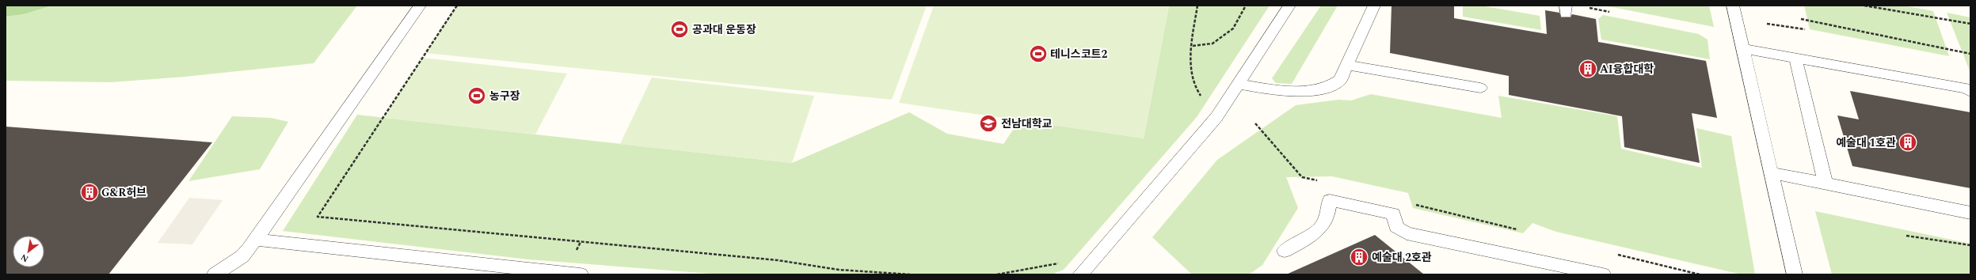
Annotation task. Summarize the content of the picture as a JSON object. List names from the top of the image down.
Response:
{
  "places": {
    "sports": ["공과대 운동장", "테니스코트2", "농구장"],
    "building": [
      "AI융합대학",
      "예술대 1호관",
      "G&R허브",
      "예술대 2호관"
    ],
    "school or university": ["전남대학교"]
  },
  "north": "bottom left"
}
